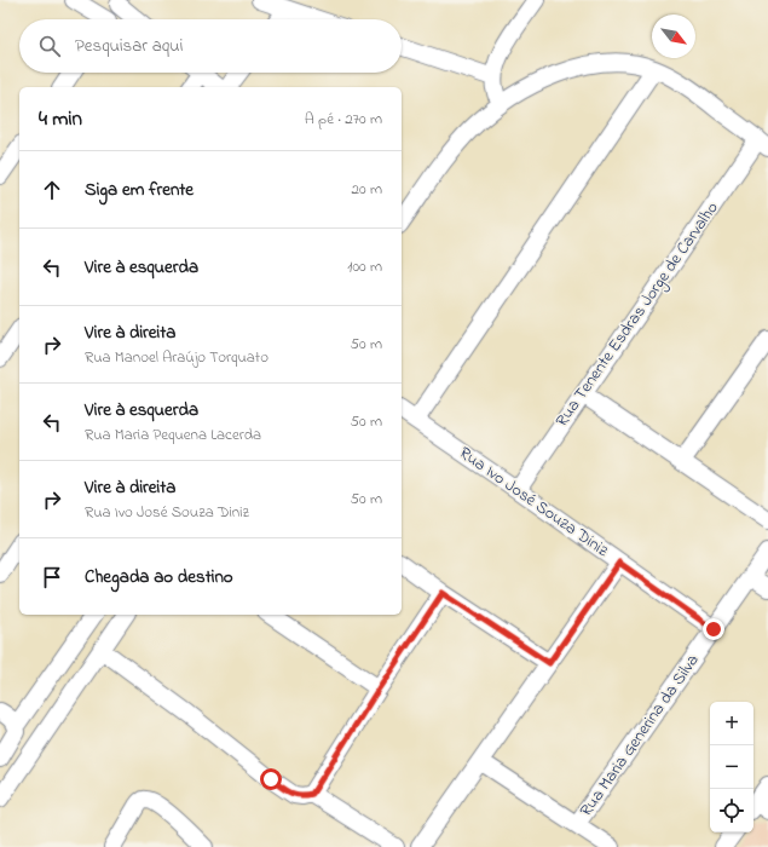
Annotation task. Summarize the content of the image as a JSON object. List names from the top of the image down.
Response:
{
  "streets": {
    "street": ["Rua Tenente Esdras Jorge de Carvalho", "Rua Ivo José Souza Diniz", "Rua Maria Generina da Silva"]
  },
  "crossings": [
    ["Rua Tenente Esdras Jorge de Carvalho", "Rua Ivo José Souza Diniz"],
    ["Rua Ivo José Souza Diniz", "Rua Maria Generina da Silva"]
  ],
  "north": "bottom right",
  "page": {
    "search": "Pesquisar aqui",
    "heading": ["4 min", "A pé · 270 m"],
    "list": [
      ["Siga em frente", "20 m"],
      ["Vire à esquerda", "100 m"],
      ["Vire à direita", "Rua Manoel Araújo Torquato", "50 m"],
      ["Vire à esquerda", "Rua Maria Pequena Lacerda", "50 m"],
      ["Vire à direita", "Rua Ivo José Souza Diniz", "50 m"],
      "Chegada ao destino"
    ],
    "map_buttons": ["+", "−"]
  }
}
